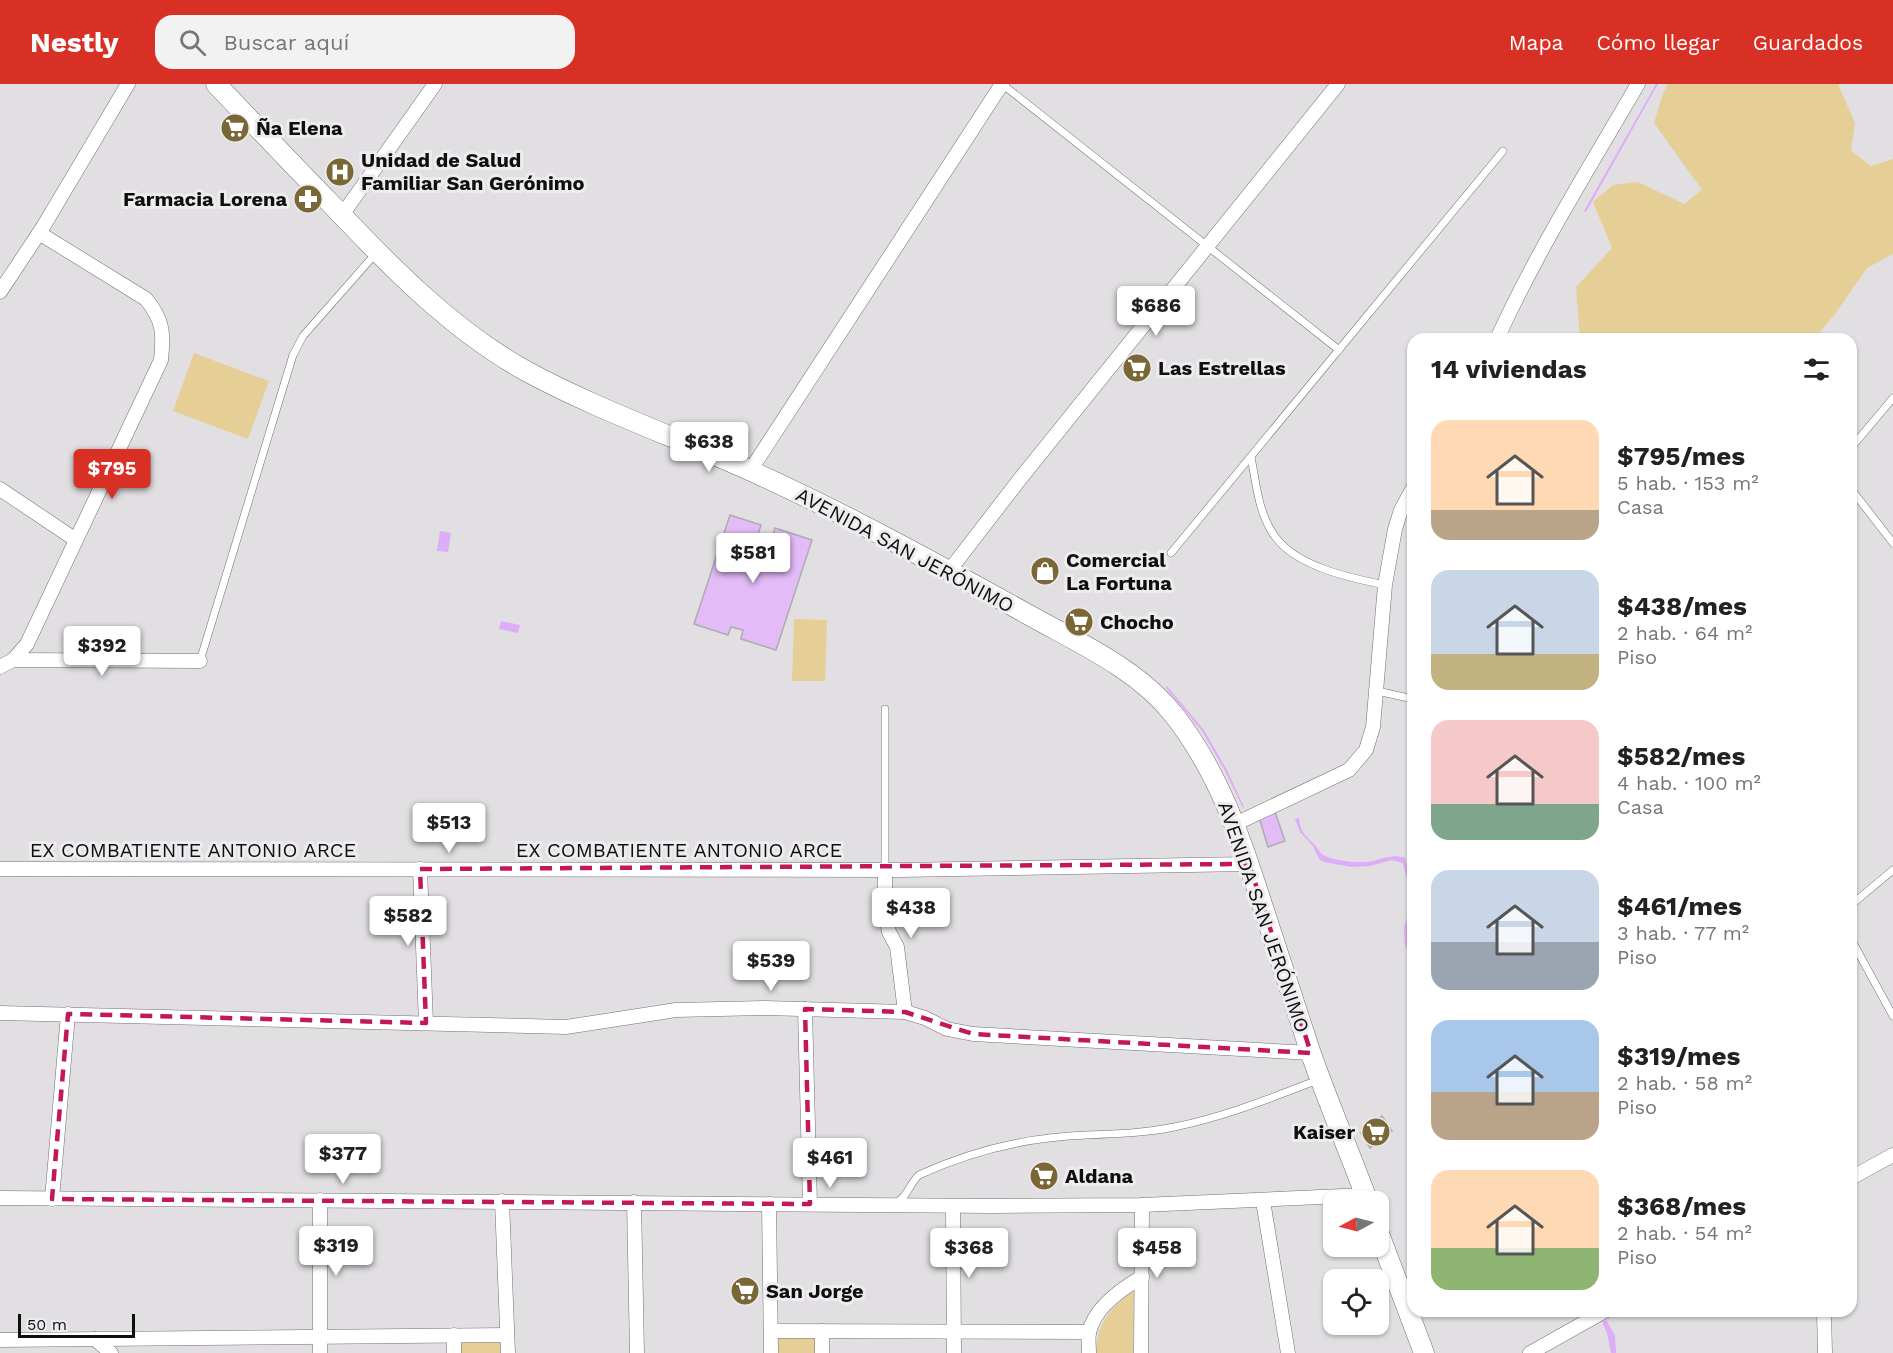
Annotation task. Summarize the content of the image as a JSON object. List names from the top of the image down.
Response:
{
  "streets": {
    "street": ["AVENIDA SAN JERÓNIMO", "EX COMBATIENTE ANTONIO ARCE"]
  },
  "crossings": [
    ["AVENIDA SAN JERÓNIMO", "EX COMBATIENTE ANTONIO ARCE"]
  ],
  "places": {
    "supermarket": [
      "Ña Elena",
      "Las Estrellas",
      "Chocho",
      "Kaiser",
      "Aldana",
      "San Jorge"
    ],
    "hospital": ["Unidad de Salud Familiar San Gerónimo"],
    "pharmacy": ["Farmacia Lorena"],
    "shop": ["Comercial La Fortuna"]
  },
  "scale_bar": "50 m",
  "north": "left",
  "page": {
    "header": "Nestly",
    "search": "Buscar aquí",
    "nav": ["Mapa", "Cómo llegar", "Guardados"],
    "price": [
      "$686",
      "$638",
      "$795",
      "$581",
      "$392",
      "$513",
      "$438",
      "$582",
      "$539",
      "$377",
      "$461",
      "$319",
      "$368",
      "$458"
    ],
    "heading": "14 viviendas",
    "list": [
      {
        "name": "$795/mes",
        "note": "5 hab. · 153 m² · Casa"
      },
      {
        "name": "$438/mes",
        "note": "2 hab. · 64 m² · Piso"
      },
      {
        "name": "$582/mes",
        "note": "4 hab. · 100 m² · Casa"
      },
      {
        "name": "$461/mes",
        "note": "3 hab. · 77 m² · Piso"
      },
      {
        "name": "$319/mes",
        "note": "2 hab. · 58 m² · Piso"
      },
      {
        "name": "$368/mes",
        "note": "2 hab. · 54 m² · Piso"
      }
    ],
    "scale": "50 m"
  }
}
